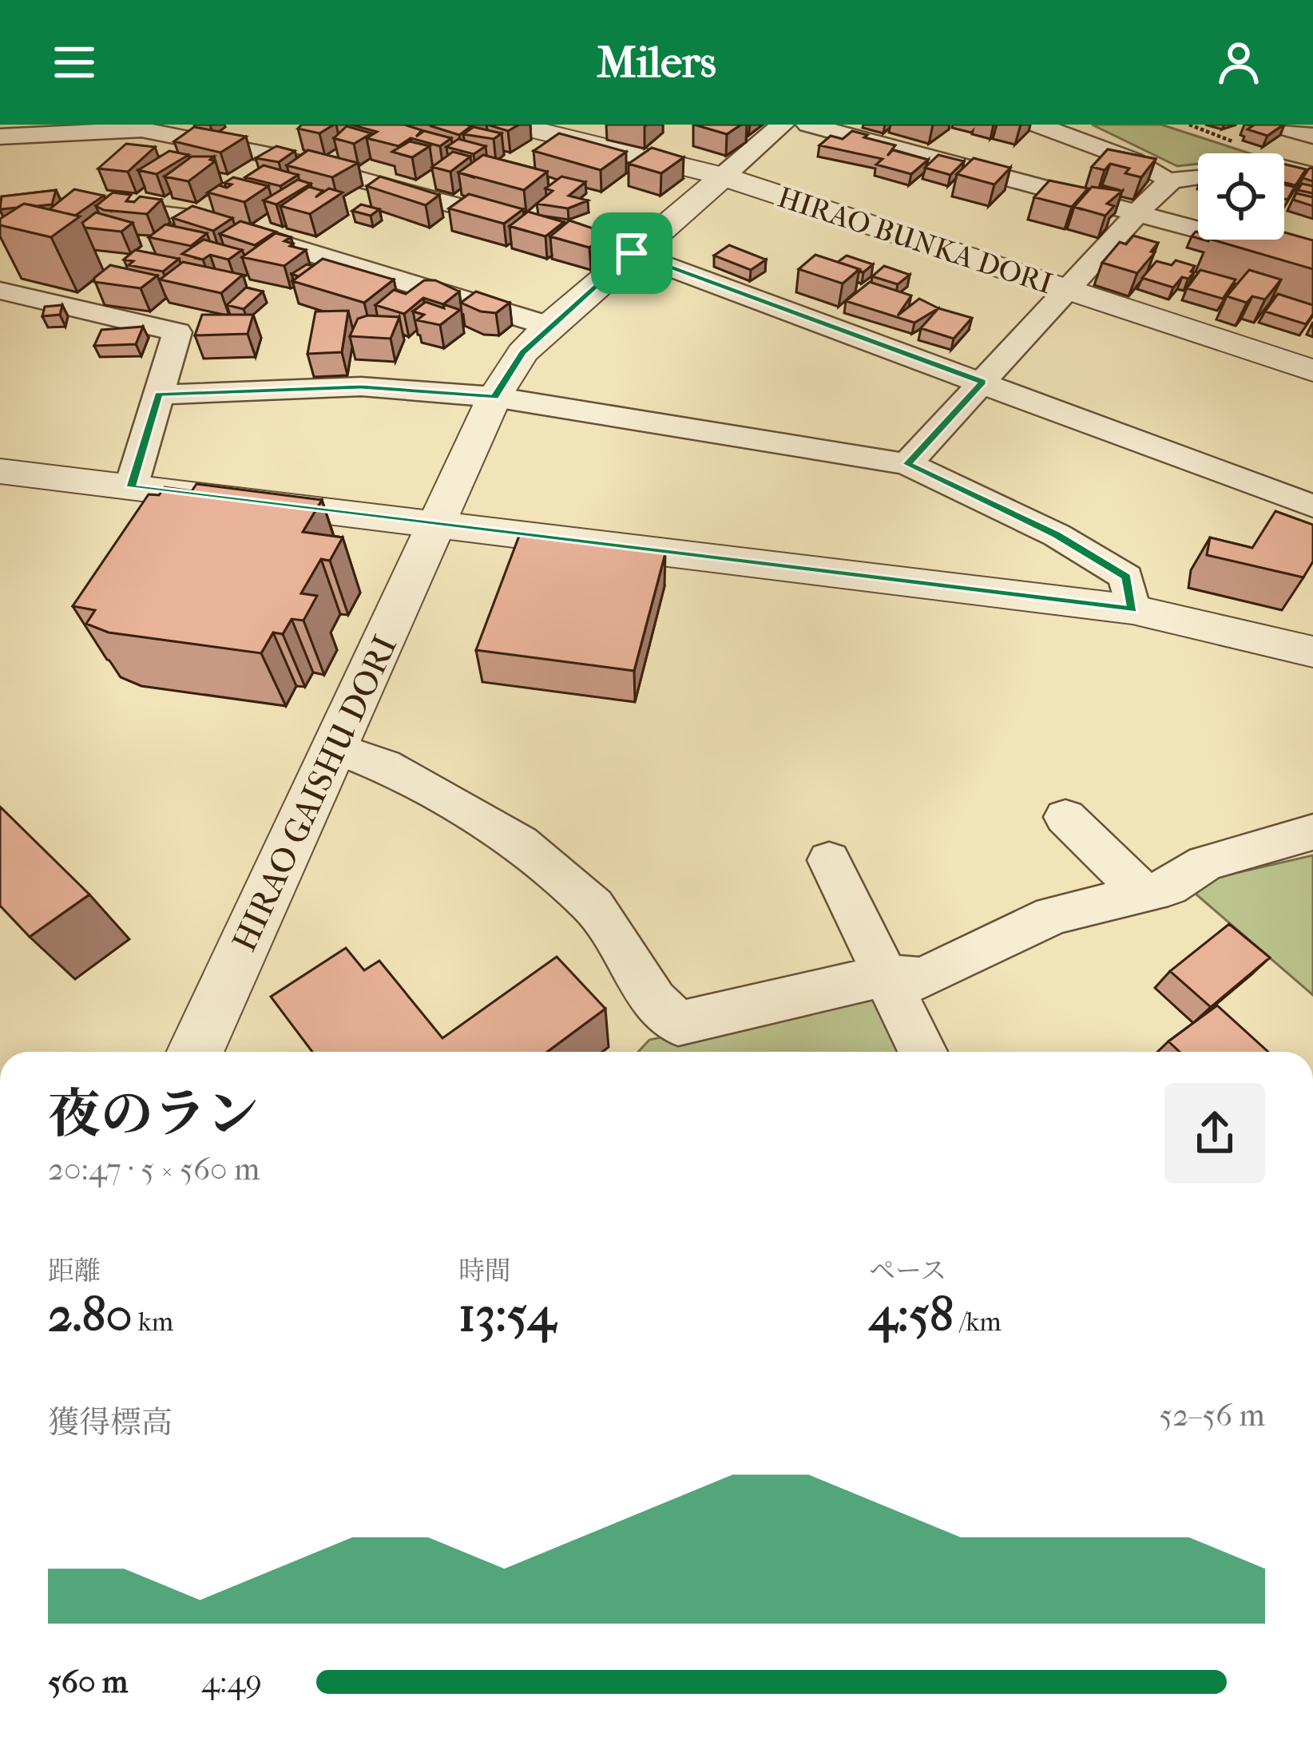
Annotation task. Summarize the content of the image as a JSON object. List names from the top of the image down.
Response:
{
  "streets": {
    "street": ["HIRAO BUNKA DORI", "HIRAO GAISHU DORI"]
  },
  "crossings": [
    ["HIRAO BUNKA DORI", "HIRAO GAISHU DORI"]
  ],
  "page": {
    "header": "Milers",
    "heading": ["夜のラン", "20:47 · 5 × 560 m"],
    "stats": [
      ["距離", "2.80 km"],
      ["時間", "13:54"],
      ["ペース", "4:58 /km"]
    ],
    "chart": ["獲得標高", "52–56 m"],
    "list": [
      {
        "name": "560 m",
        "note": "4:49"
      }
    ]
  }
}
